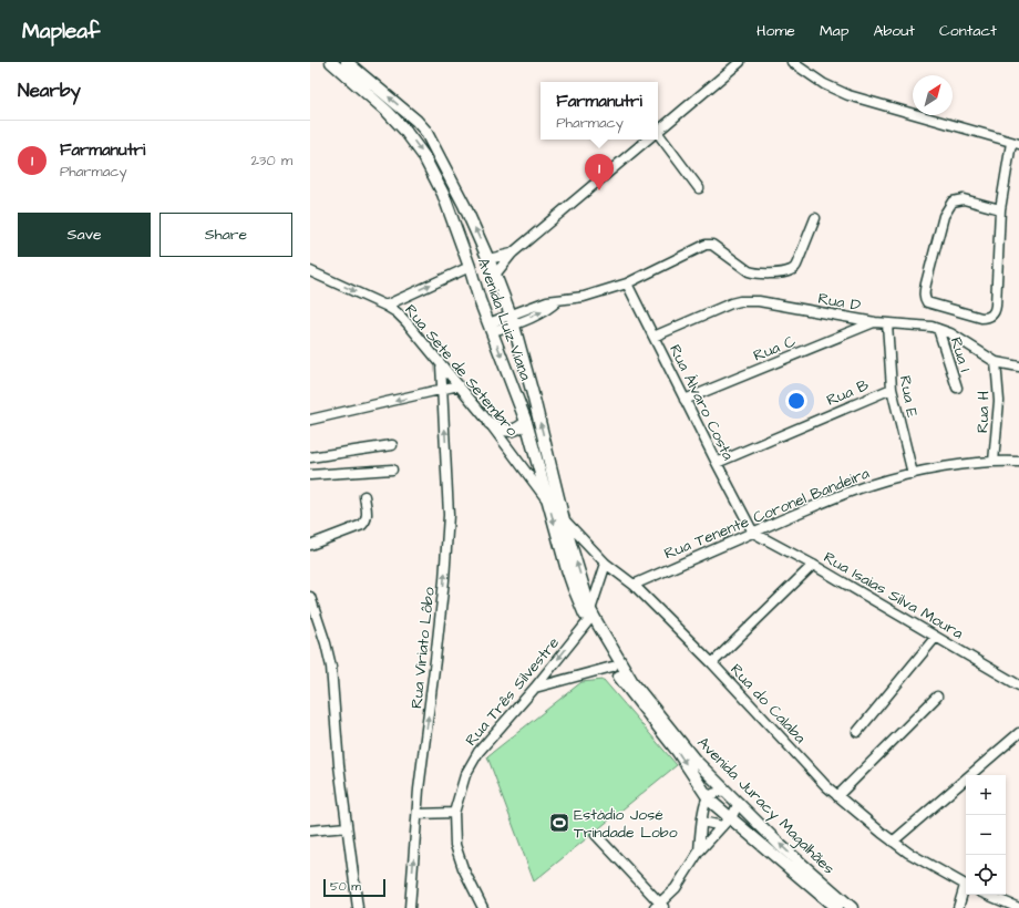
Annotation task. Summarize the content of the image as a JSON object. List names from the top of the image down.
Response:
{
  "streets": {
    "main road": ["Avenida Luiz Viana", "Avenida Juracy Magalhães"],
    "street": [
      "Rua D",
      "Rua C",
      "Rua I",
      "Rua Sete de Setembro",
      "Rua B",
      "Rua E",
      "Rua Álvaro Costa",
      "Rua H",
      "Rua Tenente Coronel Bandeira",
      "Rua Isaias Silva Moura",
      "Rua Viriato Lôbo",
      "Rua Três Silvestre",
      "Rua do Calaba"
    ]
  },
  "crossings": [
    ["Rua D", "Rua C"],
    ["Rua D", "Rua I"],
    ["Rua D", "Rua E"],
    ["Rua D", "Rua Álvaro Costa"],
    ["Rua D", "Rua H"],
    ["Avenida Luiz Viana", "Rua Sete de Setembro"],
    ["Avenida Luiz Viana", "Rua Três Silvestre"],
    ["Avenida Luiz Viana", "Rua do Calaba"],
    ["Avenida Luiz Viana", "Avenida Juracy Magalhães"],
    ["Rua C", "Rua Álvaro Costa"],
    ["Rua Sete de Setembro", "Rua Viriato Lôbo"],
    ["Rua B", "Rua E"],
    ["Rua B", "Rua Álvaro Costa"],
    ["Rua E", "Rua Tenente Coronel Bandeira"],
    ["Rua Álvaro Costa", "Rua Tenente Coronel Bandeira"],
    ["Rua Álvaro Costa", "Rua Isaias Silva Moura"],
    ["Rua H", "Rua Tenente Coronel Bandeira"],
    ["Rua Tenente Coronel Bandeira", "Rua Isaias Silva Moura"],
    ["Rua Tenente Coronel Bandeira", "Rua do Calaba"],
    ["Rua Três Silvestre", "Rua do Calaba"],
    ["Rua Três Silvestre", "Avenida Juracy Magalhães"]
  ],
  "one_way": ["Rua Viriato Lôbo"],
  "places": {
    "sports": ["Estádio José Trindade Lobo"]
  },
  "scale_bar": "50 m",
  "north": "top right",
  "page": {
    "header": "Mapleaf",
    "nav": [
      "Home",
      "Map",
      "About",
      "Contact"
    ],
    "heading": "Nearby",
    "popup": ["Farmanutri", "Pharmacy"],
    "list": [
      {
        "mark": "1",
        "name": "Farmanutri",
        "note": "Pharmacy",
        "value": "230 m"
      }
    ],
    "pins": "1",
    "buttons": ["Save", "Share"],
    "map_buttons": ["+", "−"],
    "scale": "50 m"
  }
}
